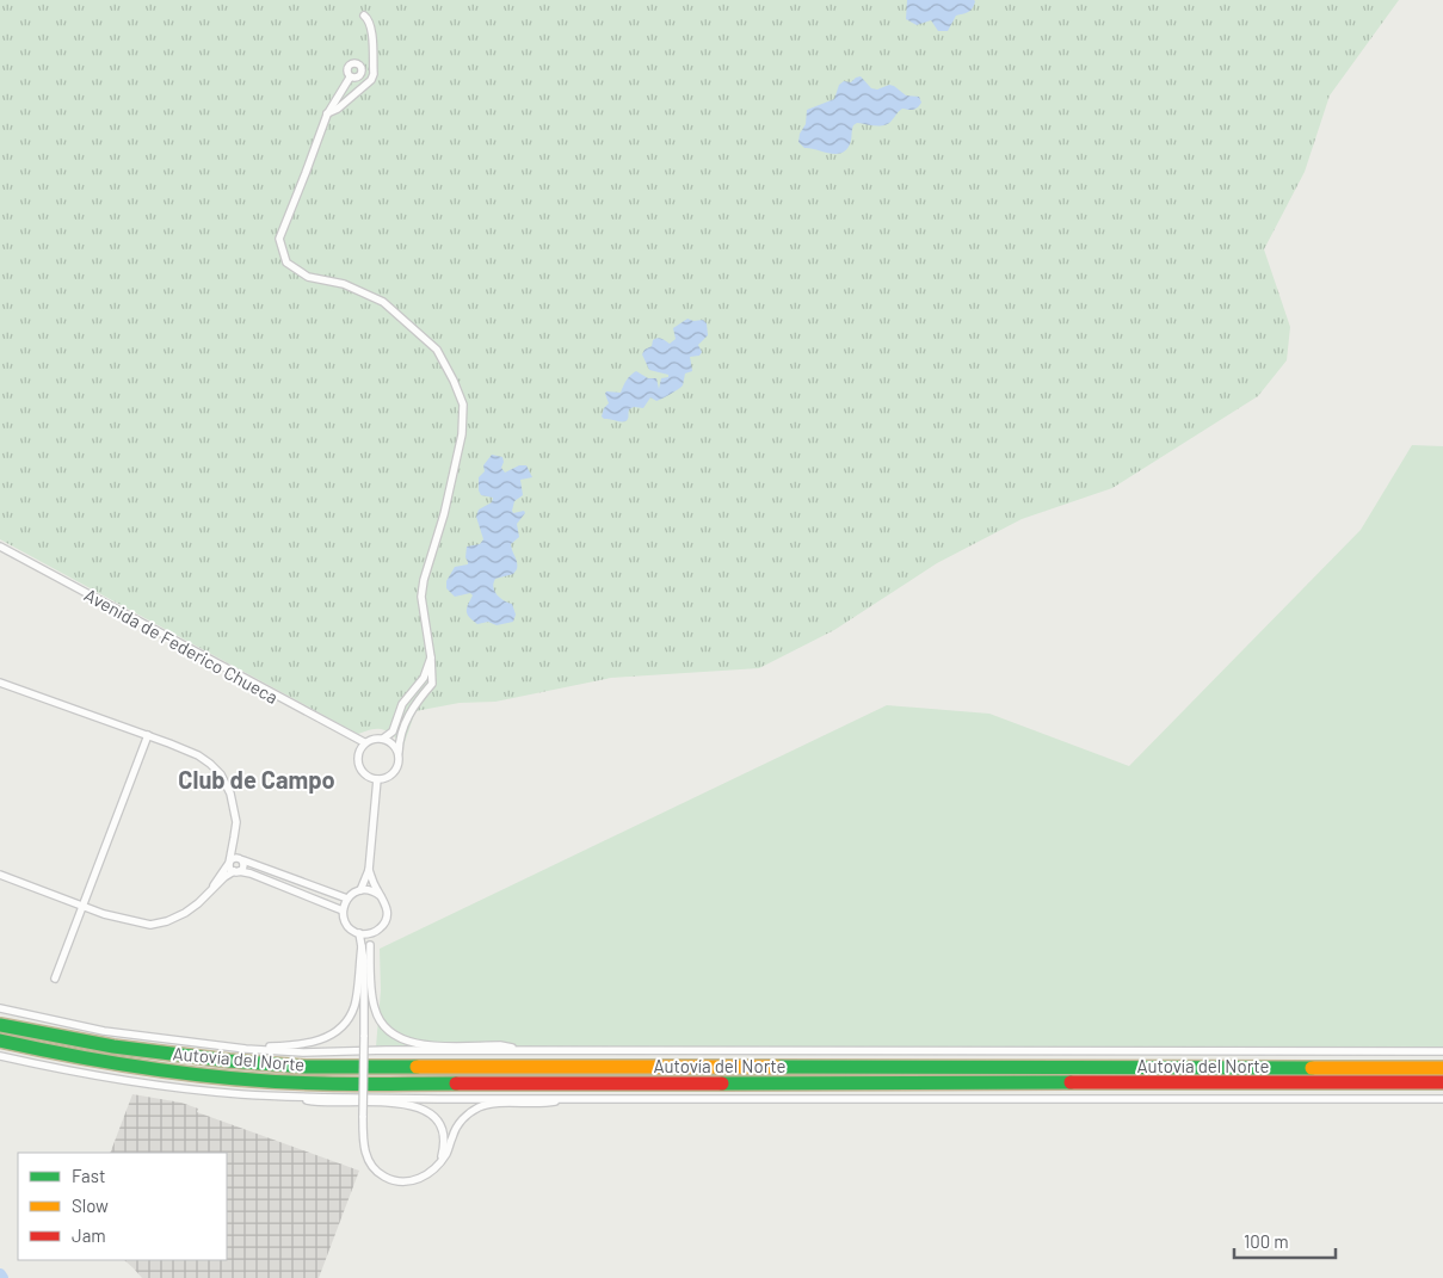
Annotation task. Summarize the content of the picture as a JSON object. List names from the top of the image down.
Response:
{
  "streets": {
    "highway": ["Autovía del Norte"],
    "street": ["Avenida de Federico Chueca"]
  },
  "districts": ["Club de Campo"],
  "legend": ["Fast", "Slow", "Jam"],
  "scale_bar": "100 m"
}
